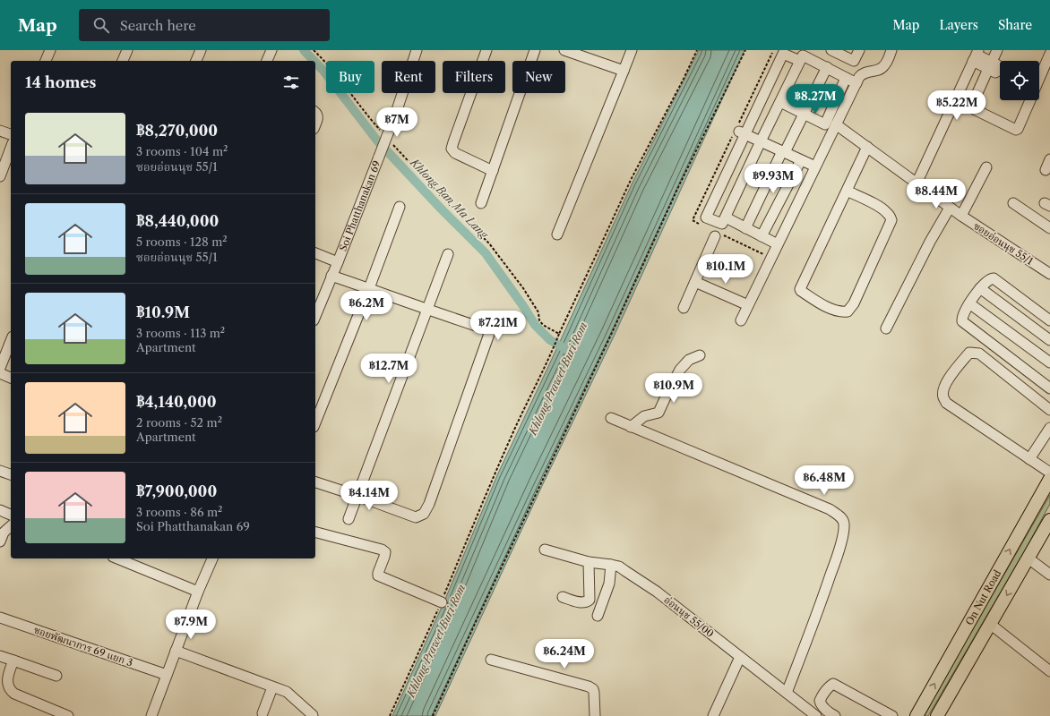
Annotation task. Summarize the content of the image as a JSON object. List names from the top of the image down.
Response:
{
  "streets": {
    "main road": ["On Nut Road"],
    "street": [
      "Soi Phatthanakan 69",
      "ซอยอ่อนนุช 55/1",
      "อ่อนนุช 55/00",
      "ซอยพัฒนาการ 69 แยก 3"
    ]
  },
  "water": ["Khlong Ban Ma Lang", "Khlong Prawet Buri Rom"],
  "page": {
    "header": "Map",
    "search": "Search here",
    "nav": ["Map", "Layers", "Share"],
    "chip": [
      "Buy",
      "Rent",
      "Filters",
      "New"
    ],
    "heading": "14 homes",
    "price": [
      "฿8.27M",
      "฿5.22M",
      "฿7M",
      "฿9.93M",
      "฿8.44M",
      "฿10.1M",
      "฿6.2M",
      "฿7.21M",
      "฿12.7M",
      "฿10.9M",
      "฿6.48M",
      "฿4.14M",
      "฿7.9M",
      "฿6.24M"
    ],
    "list": [
      {
        "name": "฿8,270,000",
        "note": "3 rooms · 104 m² · ซอยอ่อนนุช 55/1"
      },
      {
        "name": "฿8,440,000",
        "note": "5 rooms · 128 m² · ซอยอ่อนนุช 55/1"
      },
      {
        "name": "฿10.9M",
        "note": "3 rooms · 113 m² · Apartment"
      },
      {
        "name": "฿4,140,000",
        "note": "2 rooms · 52 m² · Apartment"
      },
      {
        "name": "฿7,900,000",
        "note": "3 rooms · 86 m² · Soi Phatthanakan 69"
      }
    ]
  }
}
